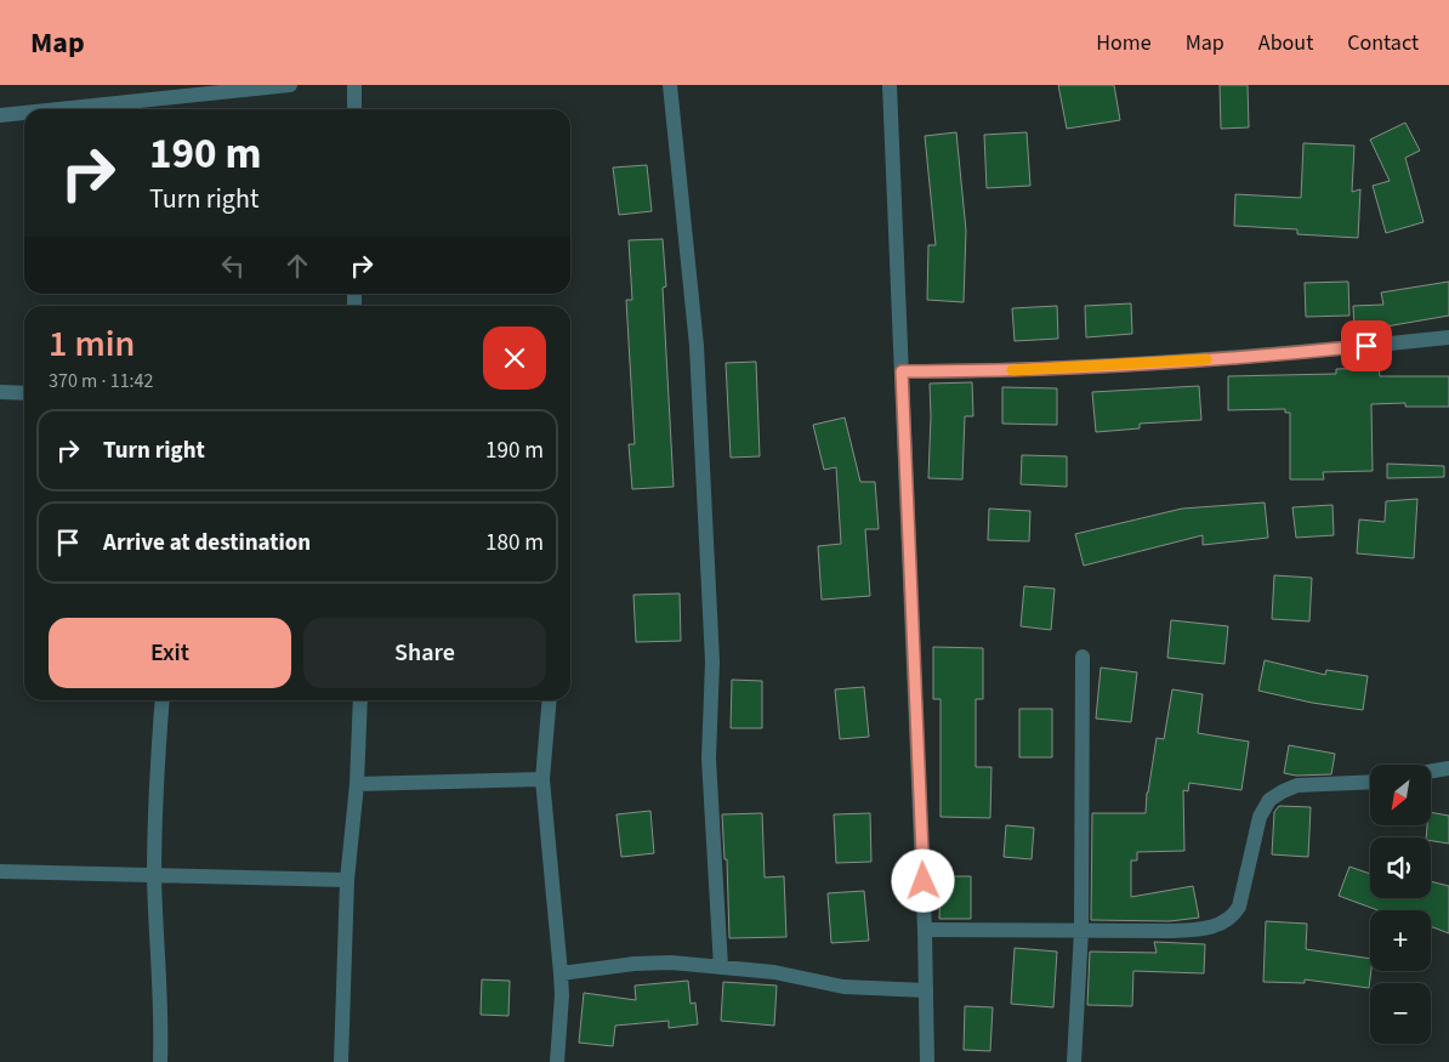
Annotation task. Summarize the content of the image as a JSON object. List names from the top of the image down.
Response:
{
  "north": "bottom left",
  "page": {
    "header": "Map",
    "nav": [
      "Home",
      "Map",
      "About",
      "Contact"
    ],
    "turn": ["190 m", "Turn right"],
    "heading": ["1 min", "370 m · 11:42"],
    "list": [
      {
        "name": "Turn right",
        "value": "190 m"
      },
      {
        "name": "Arrive at destination",
        "value": "180 m"
      }
    ],
    "buttons": ["Exit", "Share"],
    "map_buttons": ["+", "−"]
  }
}
